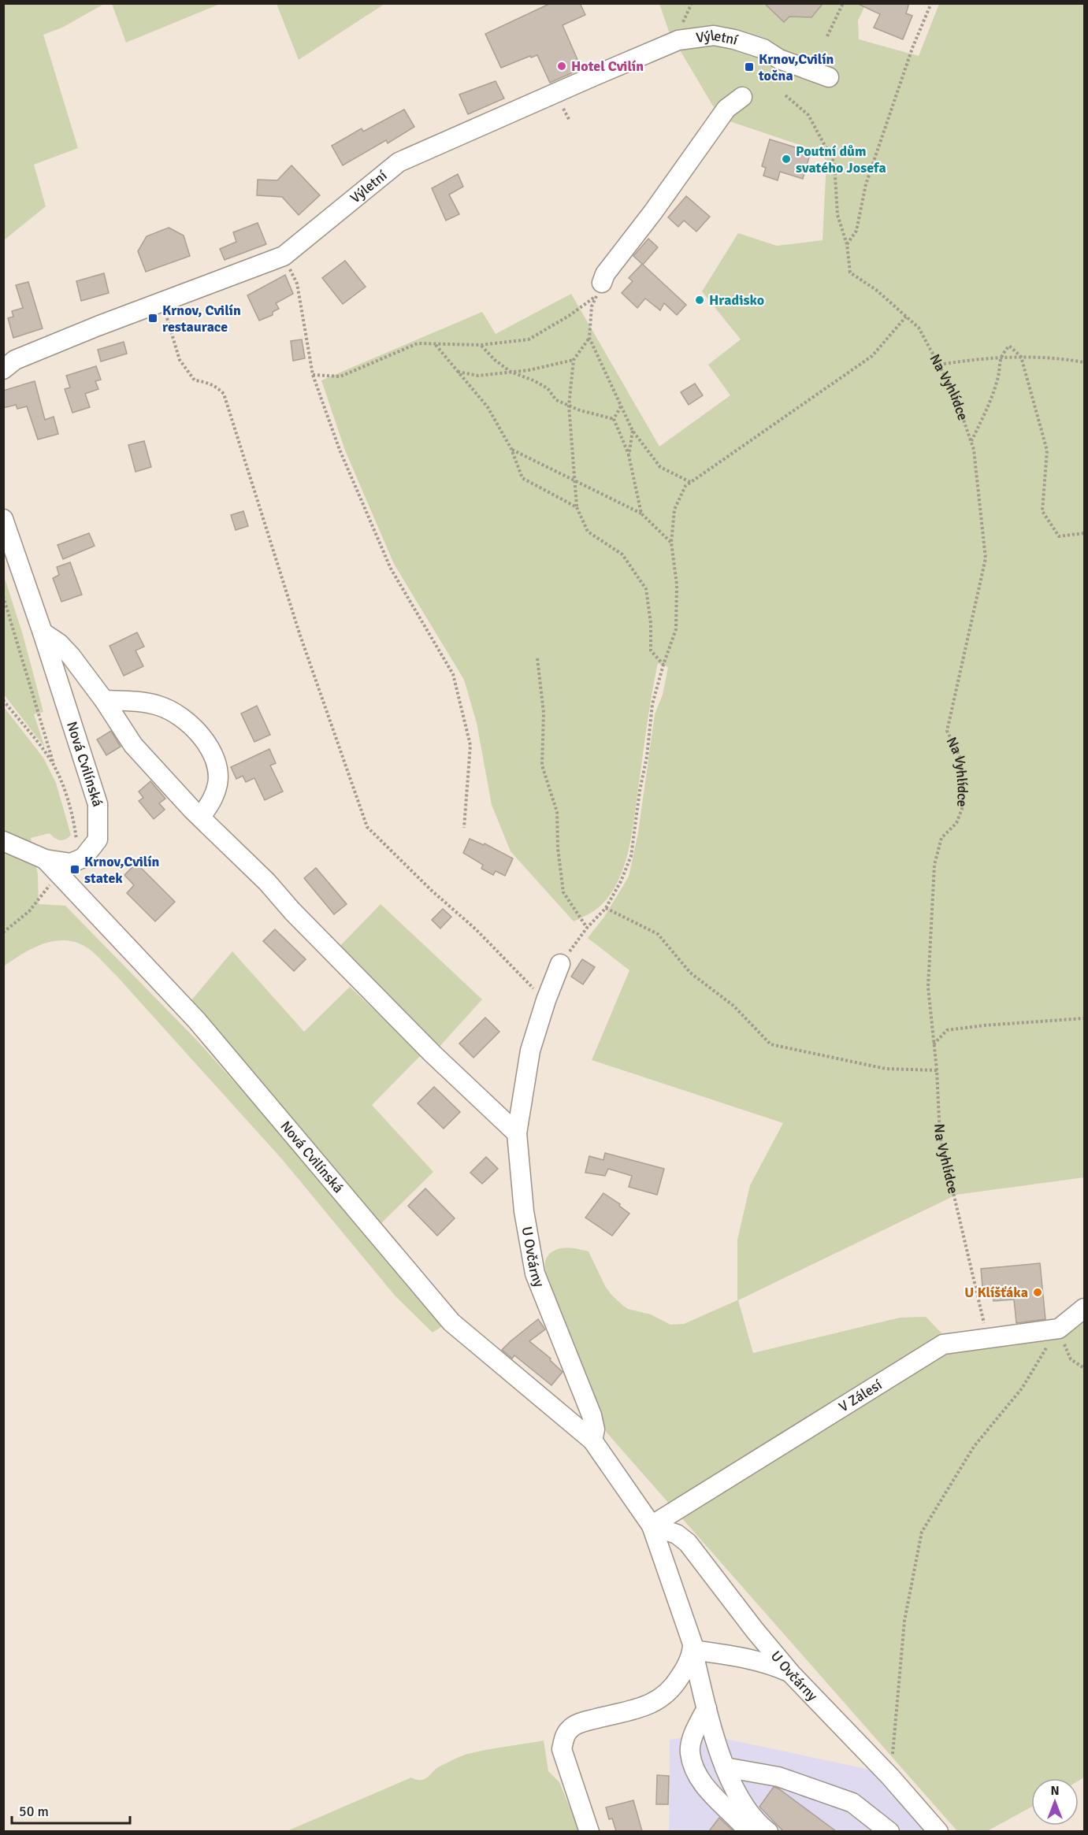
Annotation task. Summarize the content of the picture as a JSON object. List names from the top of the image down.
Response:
{
  "streets": {
    "street": [
      "Výletní",
      "Nová Cvilínská",
      "U Ovčárny",
      "V Zálesí"
    ],
    "path": ["Na Vyhlídce"]
  },
  "crossings": [
    ["Na Vyhlídce", "V Zálesí"],
    ["Nová Cvilínská", "U Ovčárny"],
    ["U Ovčárny", "V Zálesí"]
  ],
  "places": {
    "other": [
      "Hotel Cvilín",
      "Poutní dům svatého Josefa",
      "Hradisko",
      "U Klíšťáka"
    ],
    "transit": ["Krnov,Cvilín točna", "Krnov, Cvilín restaurace", "Krnov,Cvilín statek"]
  },
  "scale_bar": "50 m",
  "north": "top"
}
